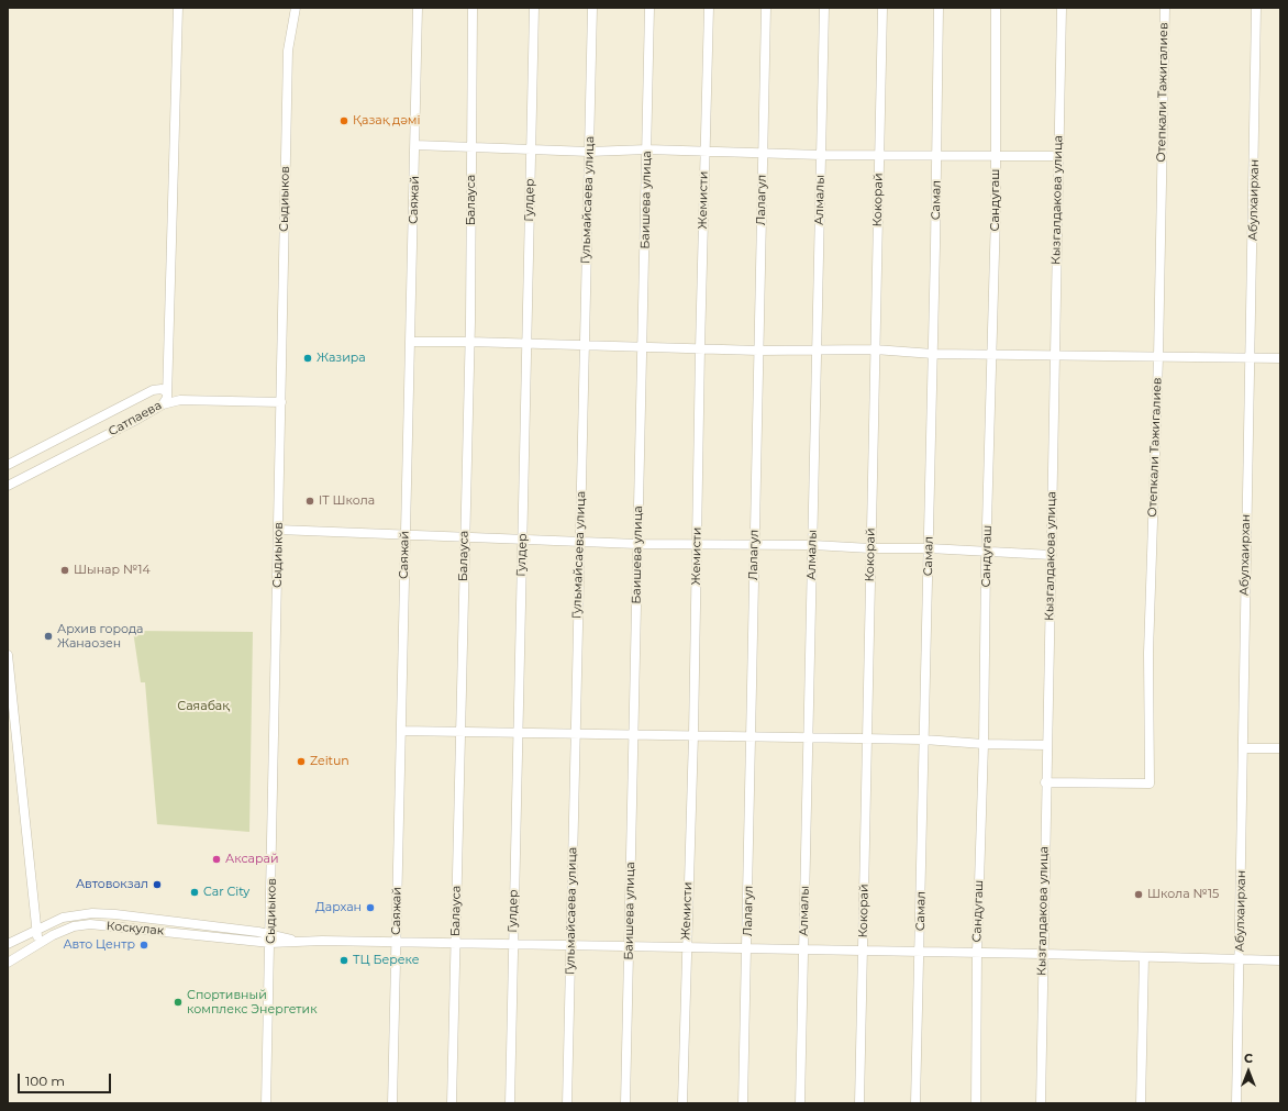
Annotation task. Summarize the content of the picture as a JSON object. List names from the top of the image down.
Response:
{
  "streets": {
    "street": [
      "Отепкали Тажигалиев",
      "Сыдиыков",
      "Саяжай",
      "Балауса",
      "Гулдер",
      "Гульмайсаева улица",
      "Баишева улица",
      "Жемисти",
      "Лалагул",
      "Алмалы",
      "Кокорай",
      "Самал",
      "Сандугаш",
      "Кызгалдакова улица",
      "Абулхаирхан",
      "Сатпаева",
      "Коскулак"
    ]
  },
  "crossings": [
    ["Отепкали Тажигалиев", "Кызгалдакова улица"],
    ["Сыдиыков", "Коскулак"]
  ],
  "parks": ["Саяабақ"],
  "places": [
    "Қазақ дәмі",
    "Жазира",
    "IT Школа",
    "Шынар №14",
    "Архив города Жанаозен",
    "Zeitun",
    "Аксарай",
    "Автовокзал",
    "Car City",
    "Школа №15",
    "Дархан",
    "Авто Центр",
    "ТЦ Береке",
    "Спортивный комплекс Энергетик"
  ],
  "scale_bar": "100 m",
  "north": "top"
}
